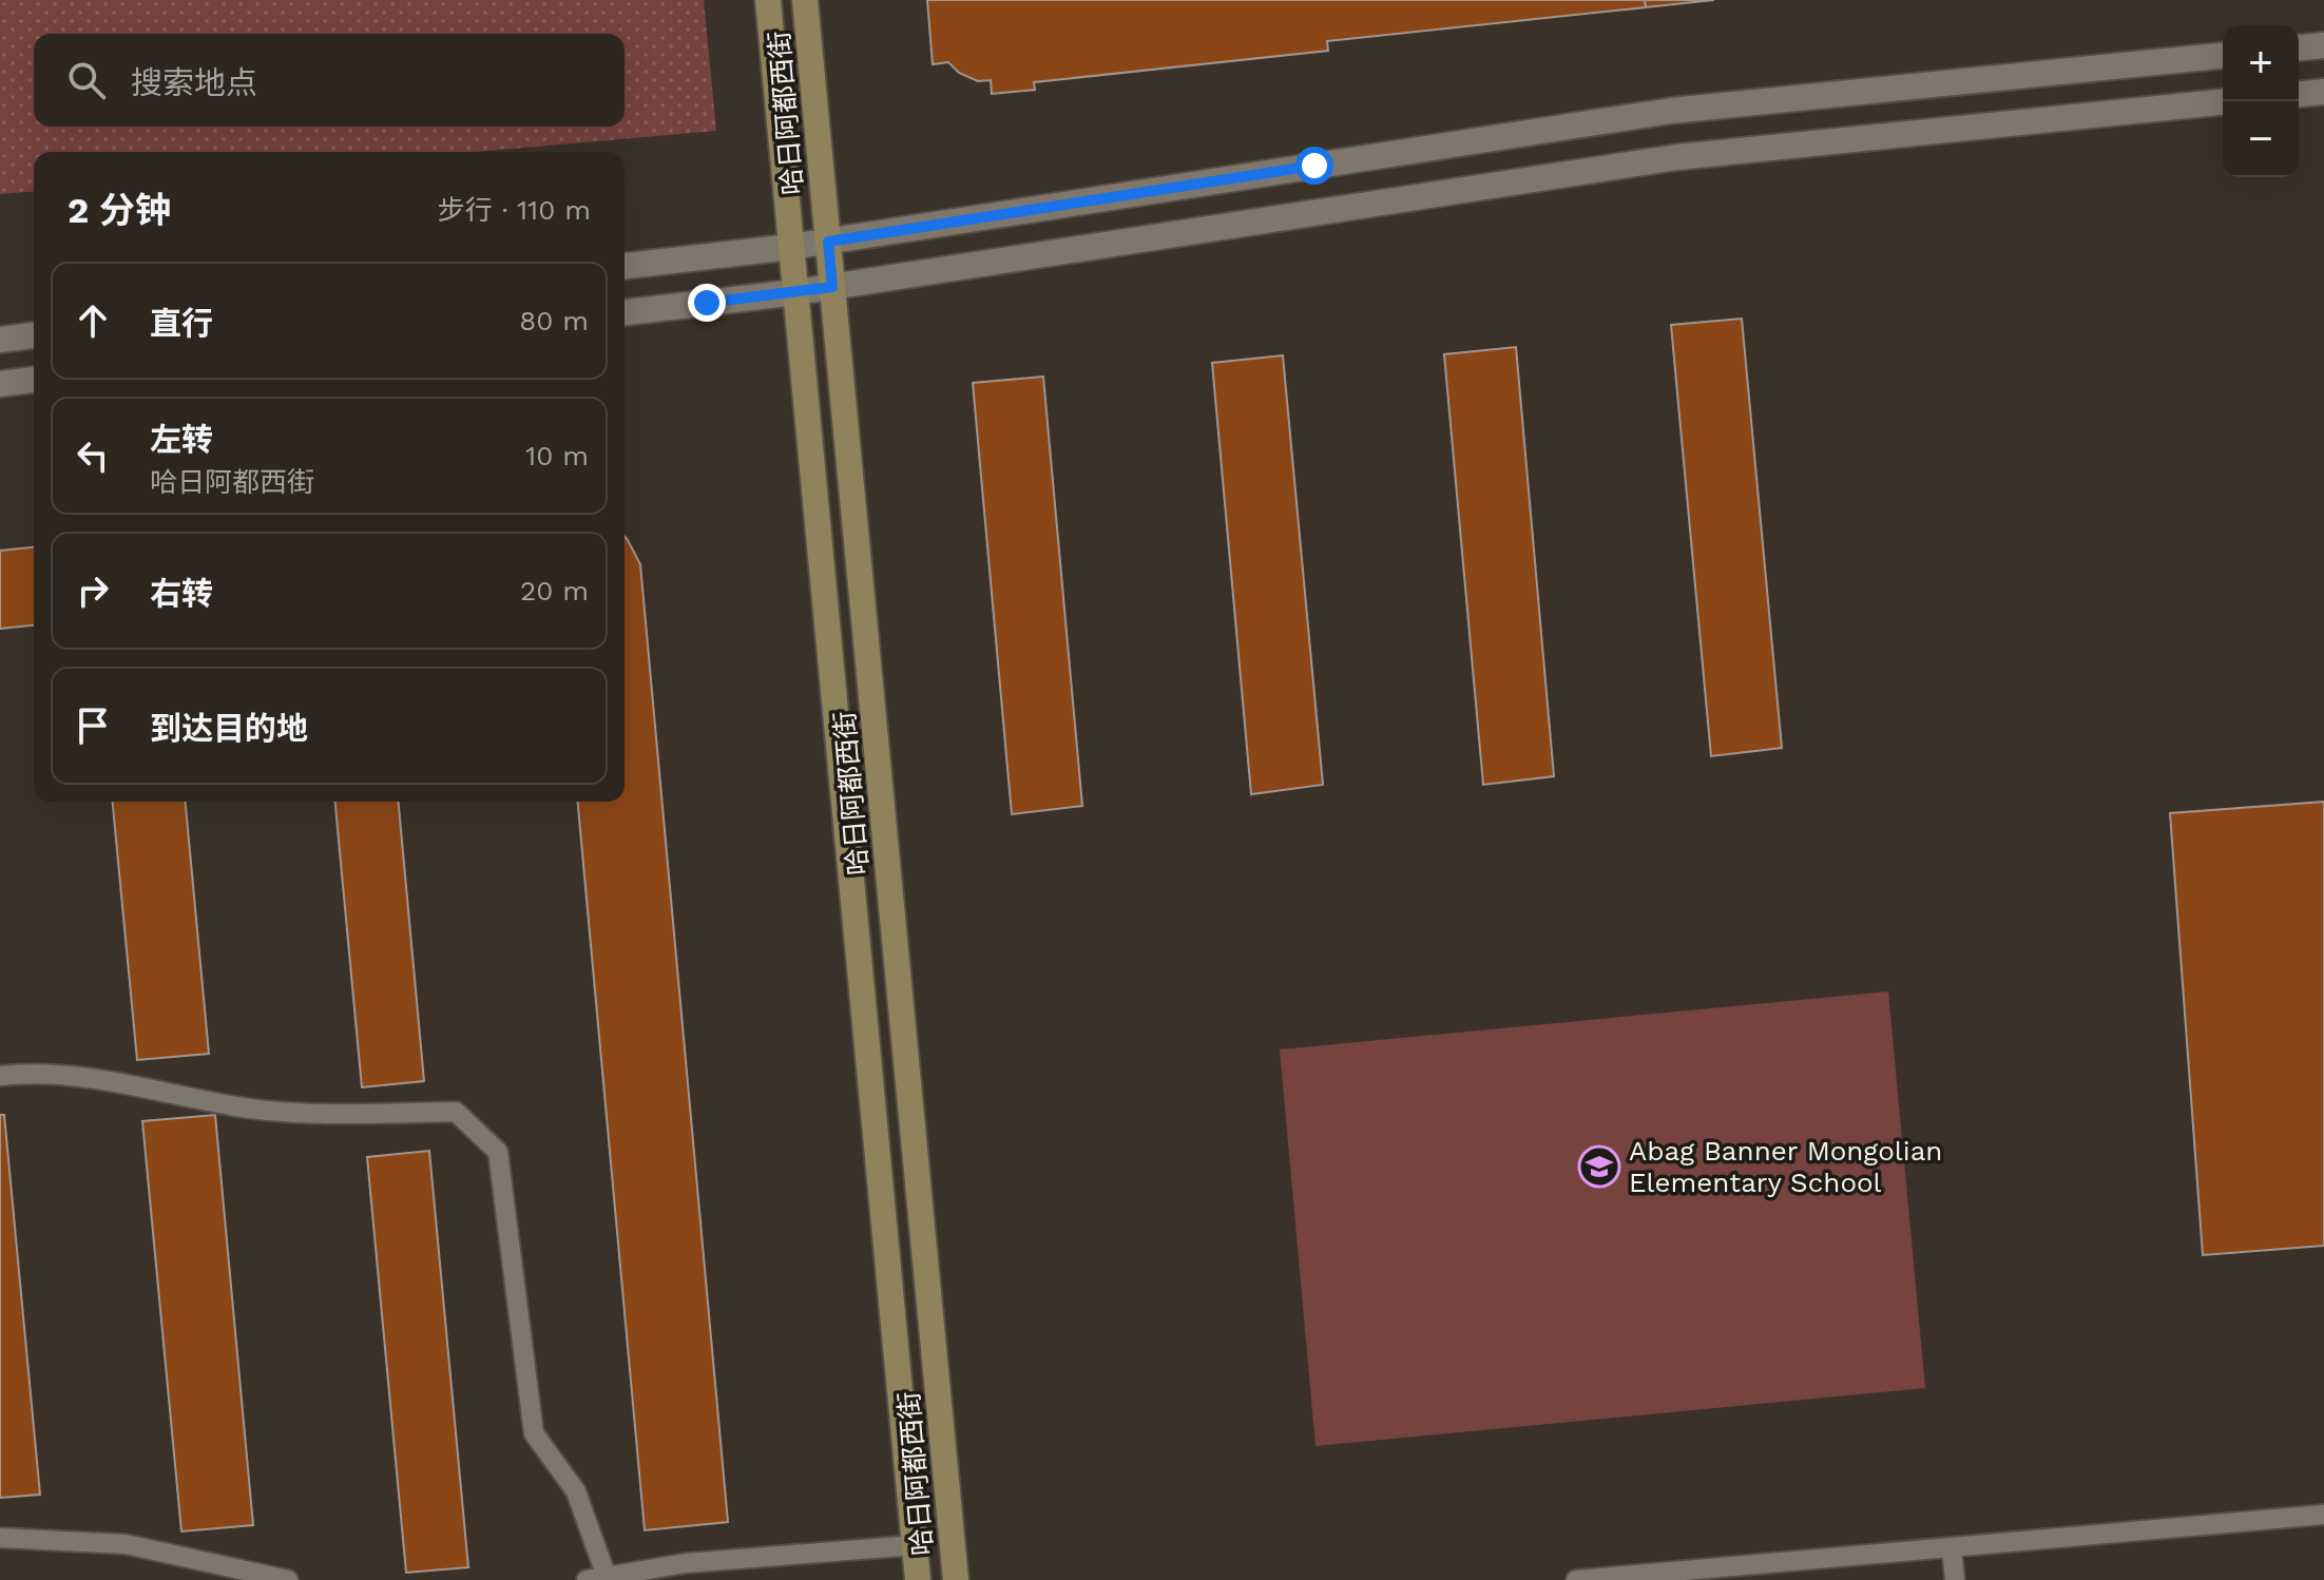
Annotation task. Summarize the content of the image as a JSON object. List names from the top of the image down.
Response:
{
  "streets": {
    "main road": ["哈日阿都西街"]
  },
  "places": {
    "school or university": ["Abag Banner Mongolian Elementary School"]
  },
  "page": {
    "map_buttons": ["+", "−"],
    "search": "搜索地点",
    "heading": ["2 分钟", "步行 · 110 m"],
    "list": [
      ["直行", "80 m"],
      ["左转", "哈日阿都西街", "10 m"],
      ["右转", "20 m"],
      "到达目的地"
    ]
  }
}
